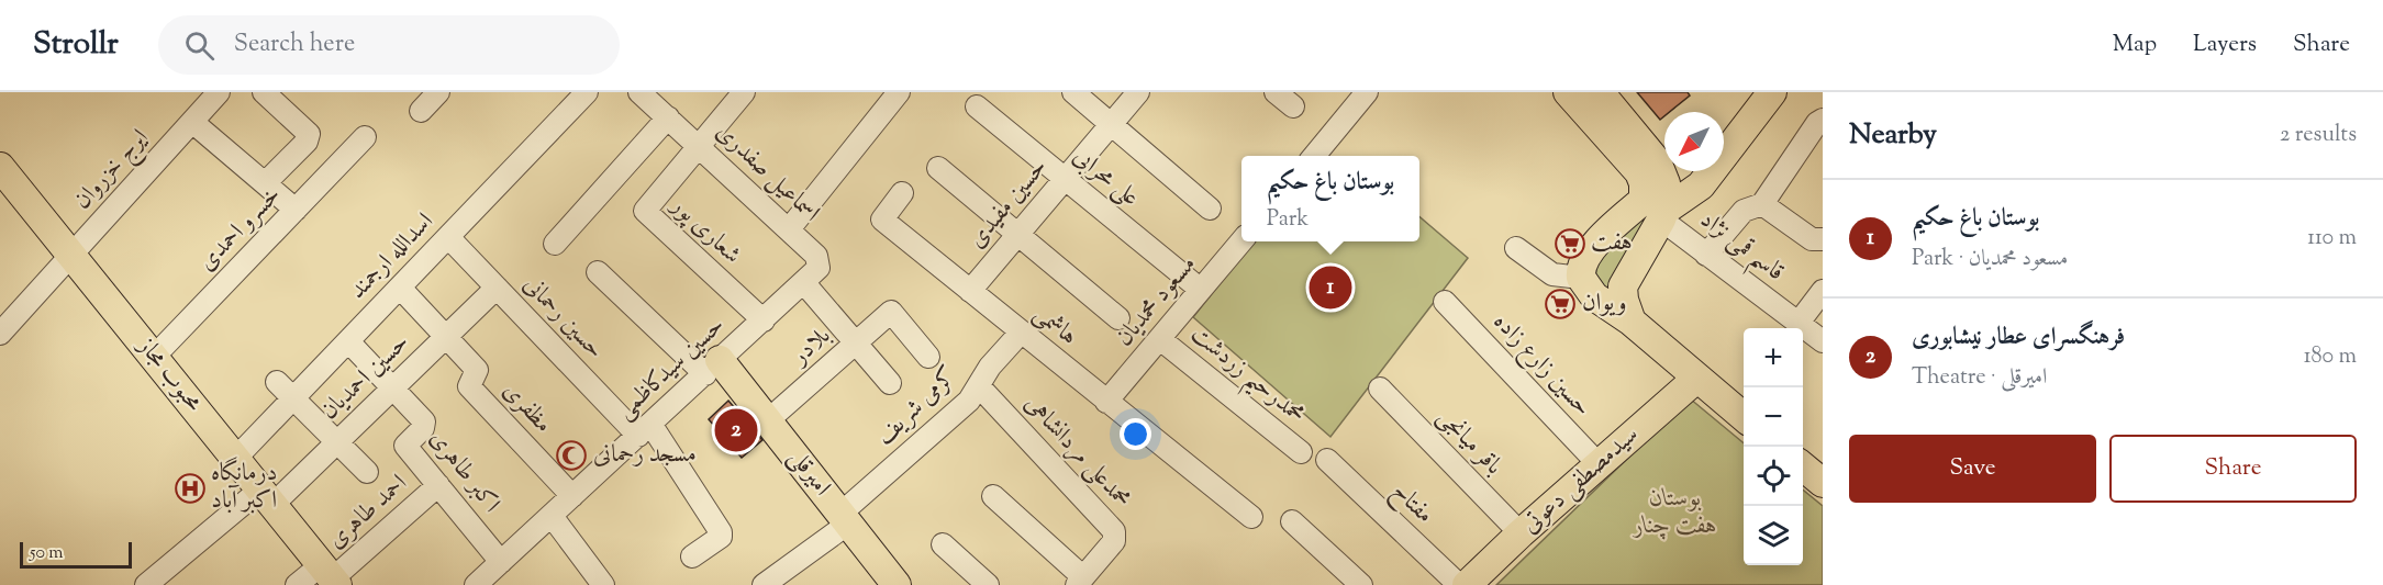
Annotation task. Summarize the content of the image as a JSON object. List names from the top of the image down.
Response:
{
  "streets": {
    "main road": ["محبوب مجاز", "امیرقلی", "سیدمصطفی دعوتی"],
    "street": [
      "ایرج خزروان",
      "اسماعیل صفدری",
      "علی محرابی",
      "حسین مفیدی",
      "خسرو احمدی",
      "شعاری پور",
      "قاسم قمی نژاد",
      "اسدالله ارجمند",
      "مسعود محمدیان",
      "حسین رحمانی",
      "هاشمی",
      "بلادر",
      "حسین زارع زاده",
      "حسین سیدکاظمی",
      "محمدرحیم زردشت",
      "حسین احمدیان",
      "کرمی شریف",
      "مظفری",
      "باقر میانجی",
      "محمدعلی مردانشاهی",
      "اکبر طاهری",
      "مفتاح",
      "احمد طاهری"
    ]
  },
  "crossings": [
    ["ایرج خزروان", "محبوب مجاز"],
    ["اسماعیل صفدری", "شعاری پور"],
    ["اسماعیل صفدری", "بلادر"],
    ["اسماعیل صفدری", "حسین سیدکاظمی"],
    ["علی محرابی", "حسین مفیدی"],
    ["علی محرابی", "مسعود محمدیان"],
    ["حسین مفیدی", "هاشمی"],
    ["خسرو احمدی", "محبوب مجاز"],
    ["شعاری پور", "حسین سیدکاظمی"],
    ["اسدالله ارجمند", "حسین رحمانی"],
    ["اسدالله ارجمند", "محبوب مجاز"],
    ["مسعود محمدیان", "هاشمی"],
    ["مسعود محمدیان", "محمدرحیم زردشت"],
    ["حسین رحمانی", "حسین سیدکاظمی"],
    ["حسین رحمانی", "حسین احمدیان"],
    ["هاشمی", "کرمی شریف"],
    ["بلادر", "امیرقلی"],
    ["حسین زارع زاده", "سیدمصطفی دعوتی"],
    ["حسین سیدکاظمی", "مظفری"],
    ["حسین سیدکاظمی", "اکبر طاهری"],
    ["حسین سیدکاظمی", "امیرقلی"],
    ["محبوب مجاز", "حسین احمدیان"],
    ["محبوب مجاز", "احمد طاهری"],
    ["حسین احمدیان", "مظفری"],
    ["حسین احمدیان", "اکبر طاهری"],
    ["کرمی شریف", "محمدعلی مردانشاهی"],
    ["کرمی شریف", "امیرقلی"],
    ["باقر میانجی", "سیدمصطفی دعوتی"],
    ["اکبر طاهری", "احمد طاهری"]
  ],
  "parks": ["بوستان هفت چنار"],
  "places": {
    "supermarket": ["هفت", "ویوان"],
    "mosque": ["مسجد رحمانی"],
    "hospital": ["درمانگاه اکبر آباد"]
  },
  "scale_bar": "50 m",
  "north": "bottom left",
  "page": {
    "header": "Strollr",
    "search": "Search here",
    "nav": ["Map", "Layers", "Share"],
    "heading": ["Nearby", "2 results"],
    "popup": ["بوستان باغ حکیم", "Park"],
    "list": [
      {
        "mark": "1",
        "name": "بوستان باغ حکیم",
        "note": "Park · مسعود محمدیان",
        "value": "110 m"
      },
      {
        "mark": "2",
        "name": "فرهنگسرای عطار نیشابوری",
        "note": "Theatre · امیرقلی",
        "value": "180 m"
      }
    ],
    "pins": ["1", "2"],
    "map_buttons": ["+", "−"],
    "buttons": ["Save", "Share"],
    "scale": "50 m"
  }
}
